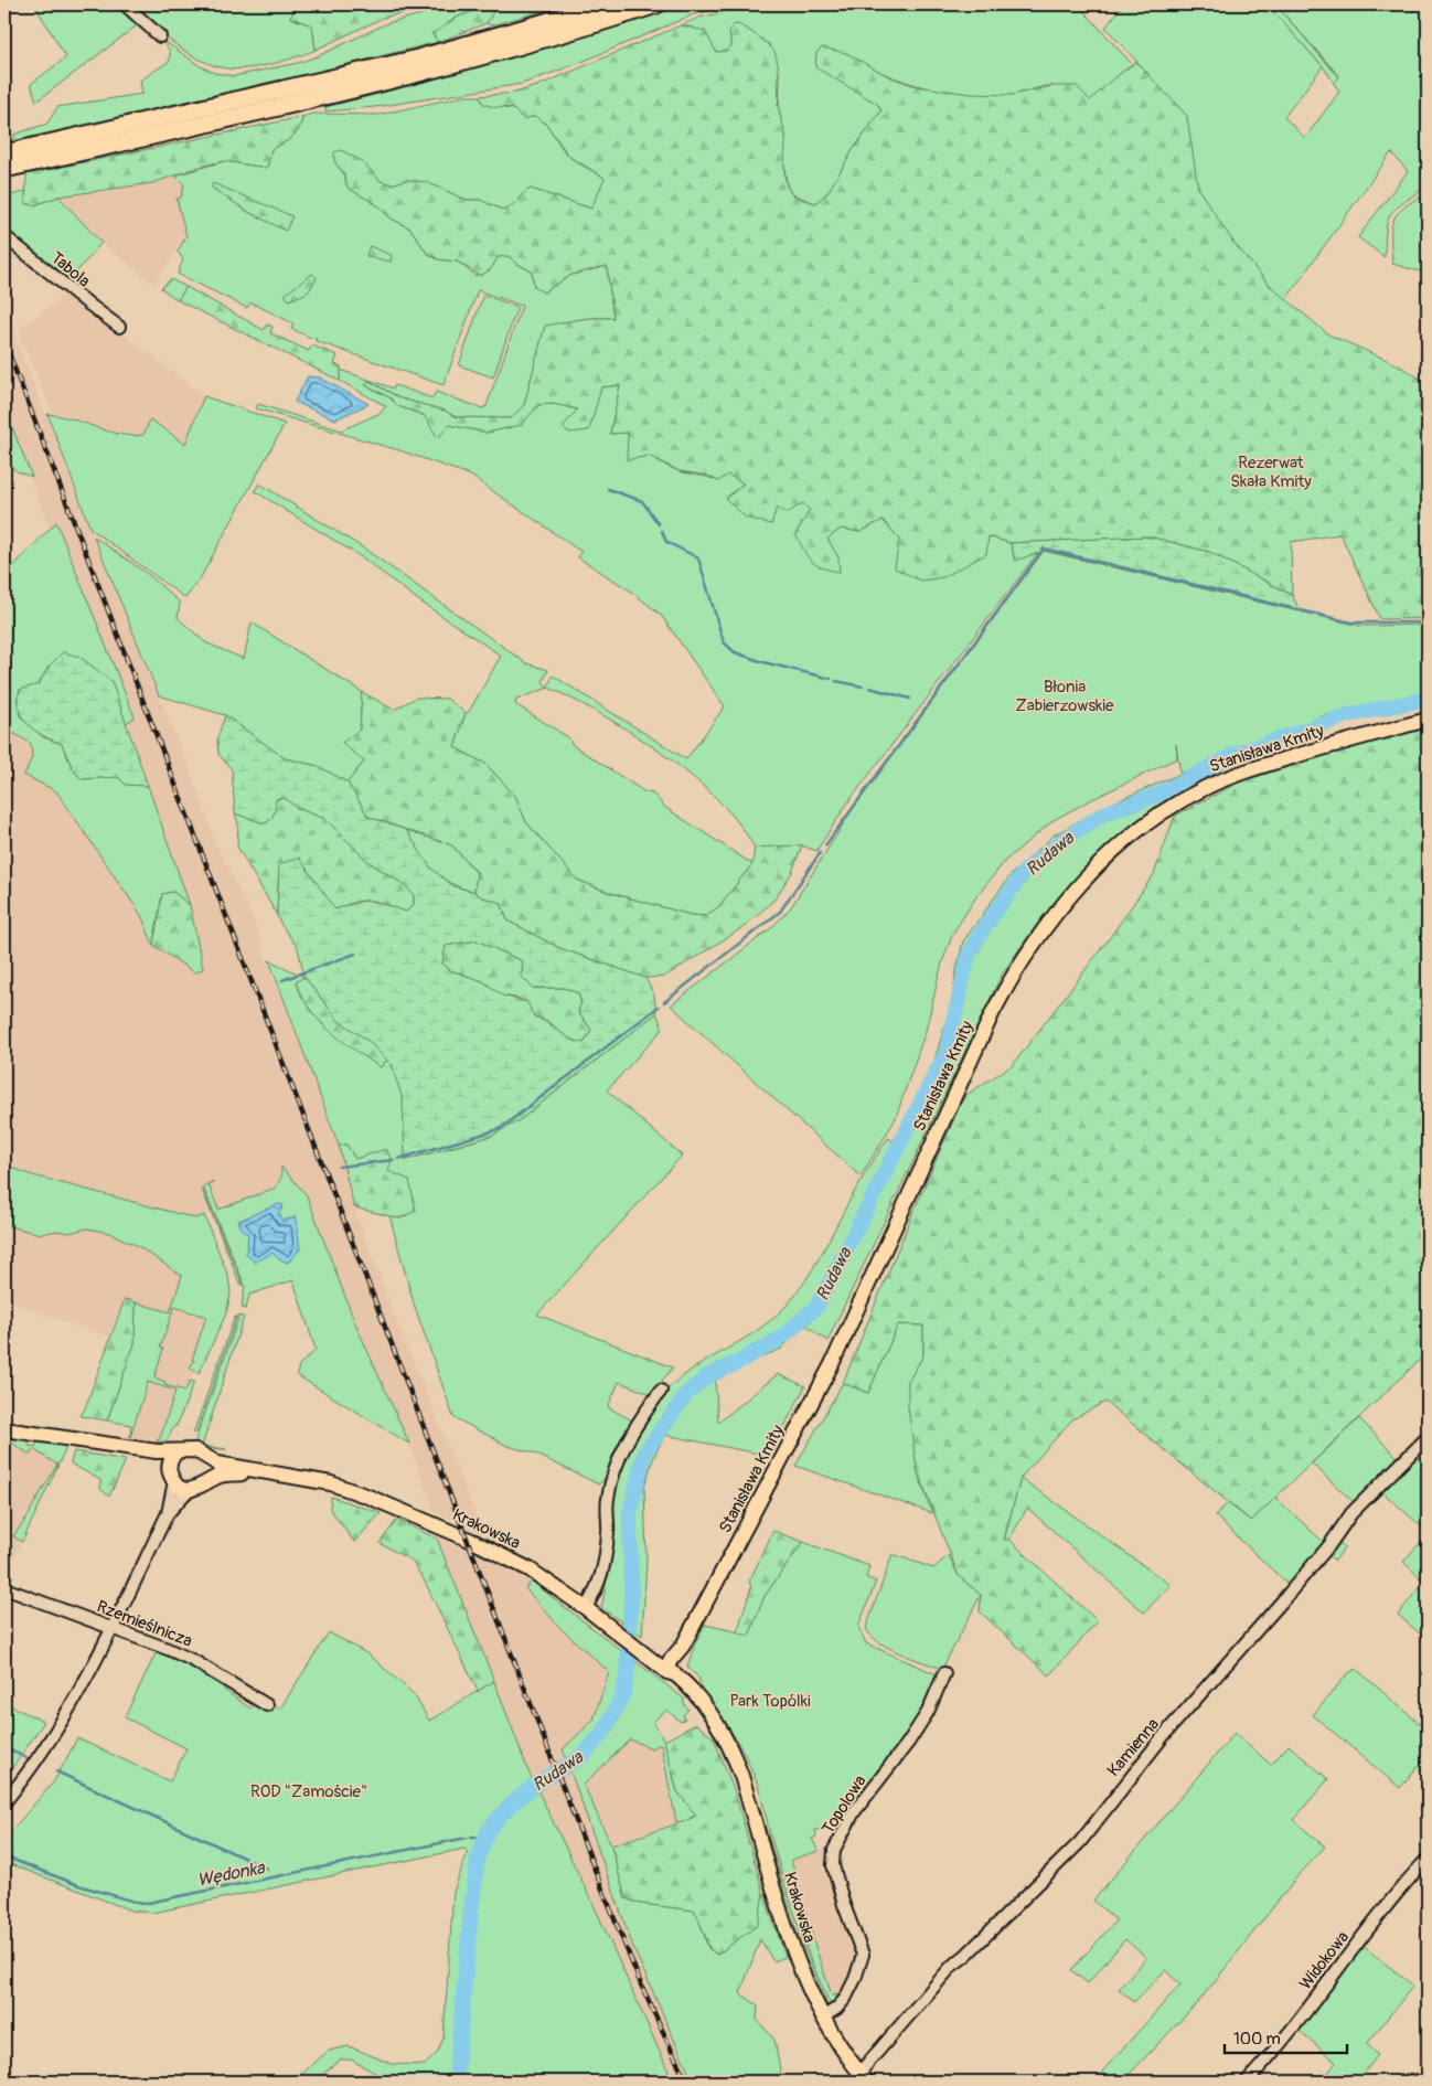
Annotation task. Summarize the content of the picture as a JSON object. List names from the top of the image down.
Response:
{
  "streets": {
    "main road": ["Stanisława Kmity", "Krakowska"],
    "street": [
      "Tabola",
      "Rzemieślnicza",
      "Kamienna",
      "Topolowa",
      "Widokowa"
    ]
  },
  "crossings": [
    ["Stanisława Kmity", "Krakowska"],
    ["Krakowska", "Kamienna"],
    ["Krakowska", "Topolowa"]
  ],
  "water": ["Rudawa", "Wędonka"],
  "parks": [
    "Rezerwat Skała Kmity",
    "Błonia Zabierzowskie",
    "Park Topólki",
    "ROD \"Zamoście\""
  ],
  "scale_bar": "100 m"
}
